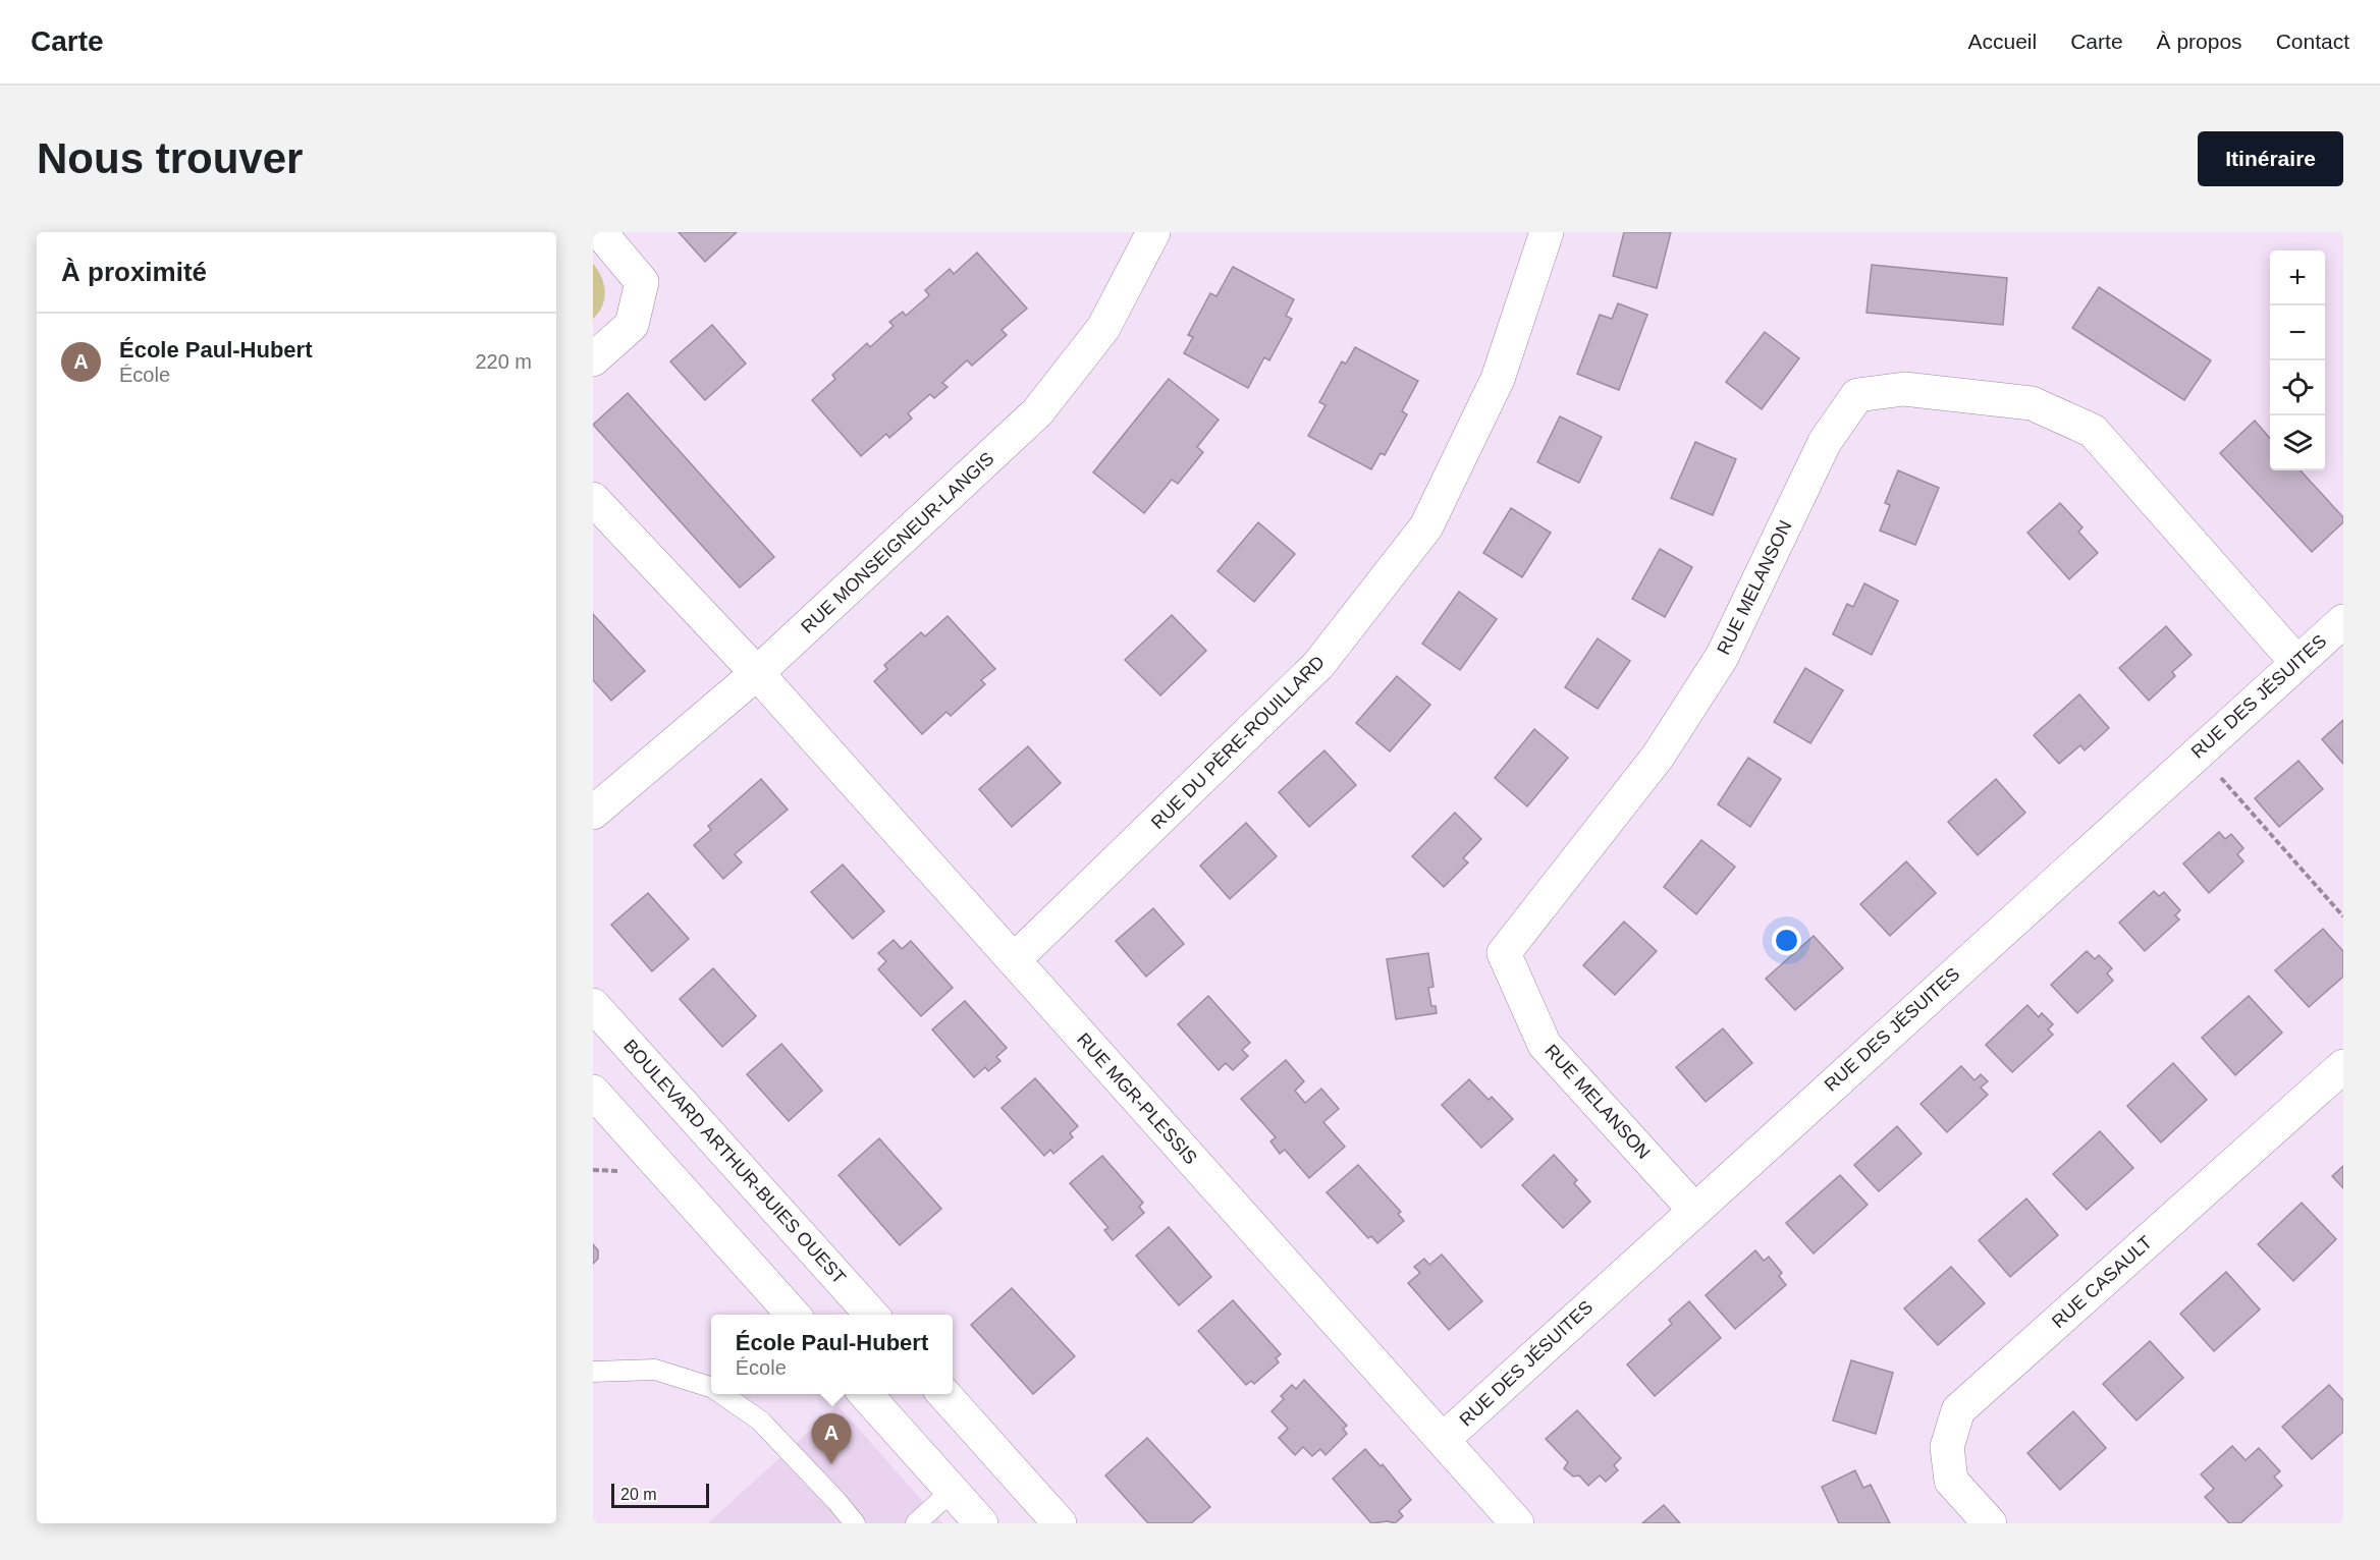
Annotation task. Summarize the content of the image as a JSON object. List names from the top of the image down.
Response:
{
  "streets": {
    "street": [
      "RUE MONSEIGNEUR-LANGIS",
      "RUE MELANSON",
      "RUE DES JÉSUITES",
      "RUE DU PÈRE-ROUILLARD",
      "RUE MGR-PLESSIS",
      "BOULEVARD ARTHUR-BUIES OUEST",
      "RUE CASAULT"
    ]
  },
  "crossings": [
    ["RUE MONSEIGNEUR-LANGIS", "RUE MGR-PLESSIS"],
    ["RUE MELANSON", "RUE DES JÉSUITES"],
    ["RUE DES JÉSUITES", "RUE MGR-PLESSIS"],
    ["RUE DU PÈRE-ROUILLARD", "RUE MGR-PLESSIS"]
  ],
  "scale_bar": "20 m",
  "page": {
    "header": "Carte",
    "nav": [
      "Accueil",
      "Carte",
      "À propos",
      "Contact"
    ],
    "buttons": "Itinéraire",
    "title": "Nous trouver",
    "heading": "À proximité",
    "map_buttons": ["+", "−"],
    "list": [
      {
        "mark": "A",
        "name": "École Paul-Hubert",
        "note": "École",
        "value": "220 m"
      }
    ],
    "popup": ["École Paul-Hubert", "École"],
    "pins": "A",
    "scale": "20 m"
  }
}
